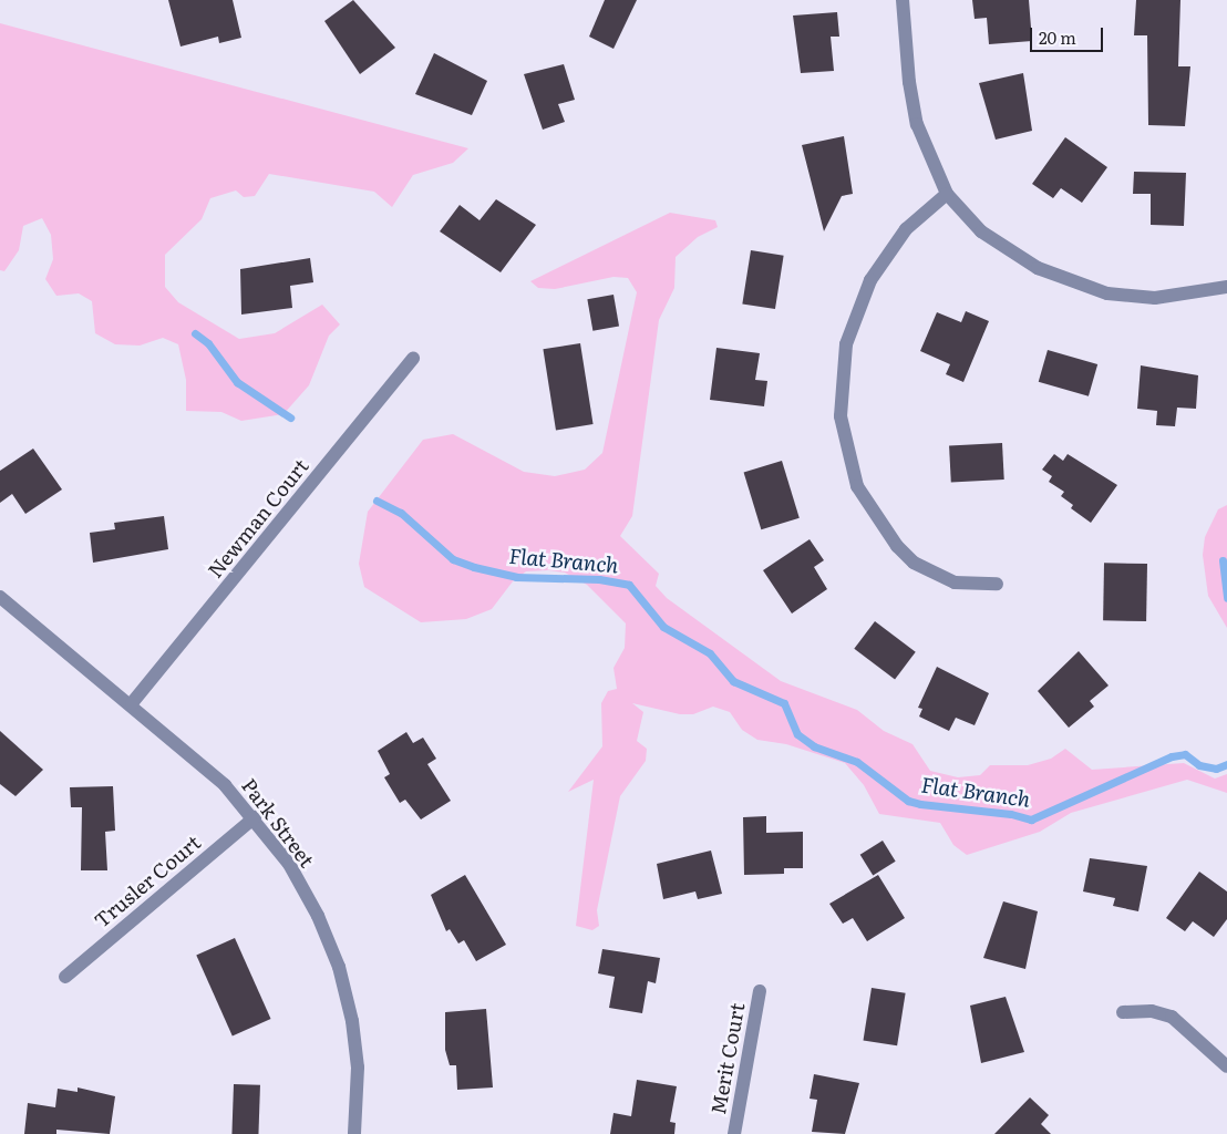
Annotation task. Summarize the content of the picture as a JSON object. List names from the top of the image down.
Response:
{
  "streets": {
    "street": [
      "Newman Court",
      "Park Street",
      "Trusler Court",
      "Merit Court"
    ]
  },
  "crossings": [
    ["Newman Court", "Park Street"],
    ["Park Street", "Trusler Court"]
  ],
  "water": ["Flat Branch"],
  "scale_bar": "20 m"
}
